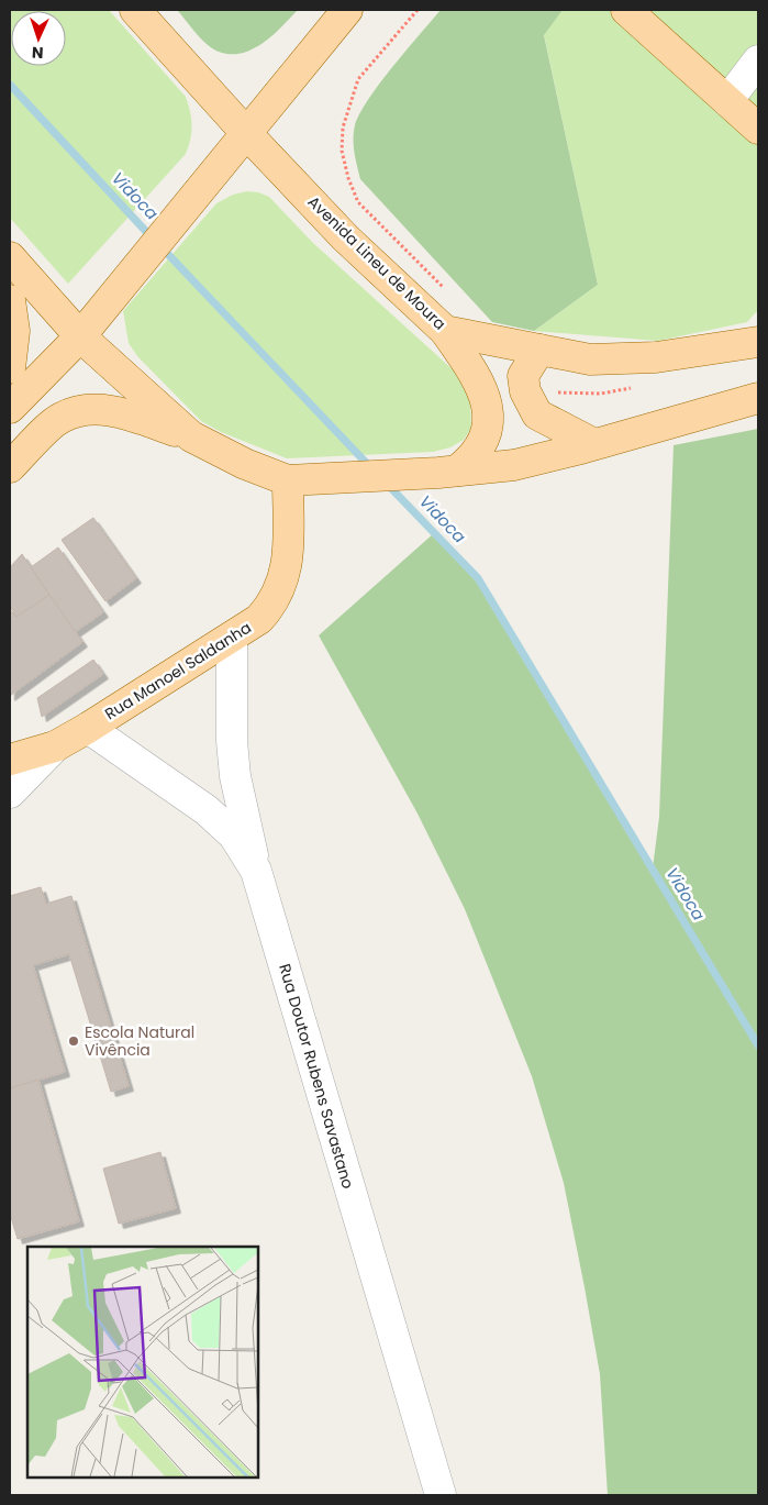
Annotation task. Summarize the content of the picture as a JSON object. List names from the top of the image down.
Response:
{
  "streets": {
    "main road": ["Avenida Lineu de Moura", "Rua Manoel Saldanha"],
    "street": ["Rua Doutor Rubens Savastano"]
  },
  "crossings": [
    ["Rua Manoel Saldanha", "Rua Doutor Rubens Savastano"]
  ],
  "water": ["Vidoca"],
  "places": ["Escola Natural Vivência"],
  "north": "bottom"
}
